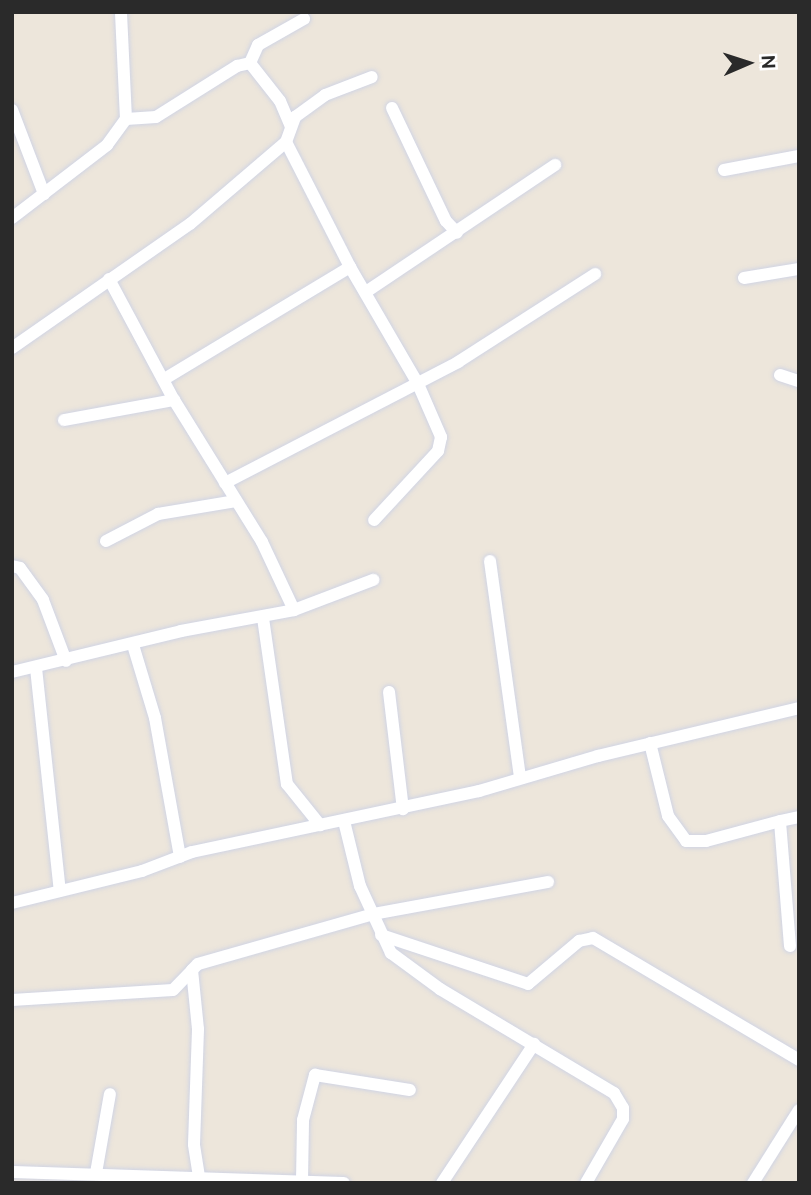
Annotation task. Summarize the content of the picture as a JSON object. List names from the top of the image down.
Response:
{
  "north": "right"
}
